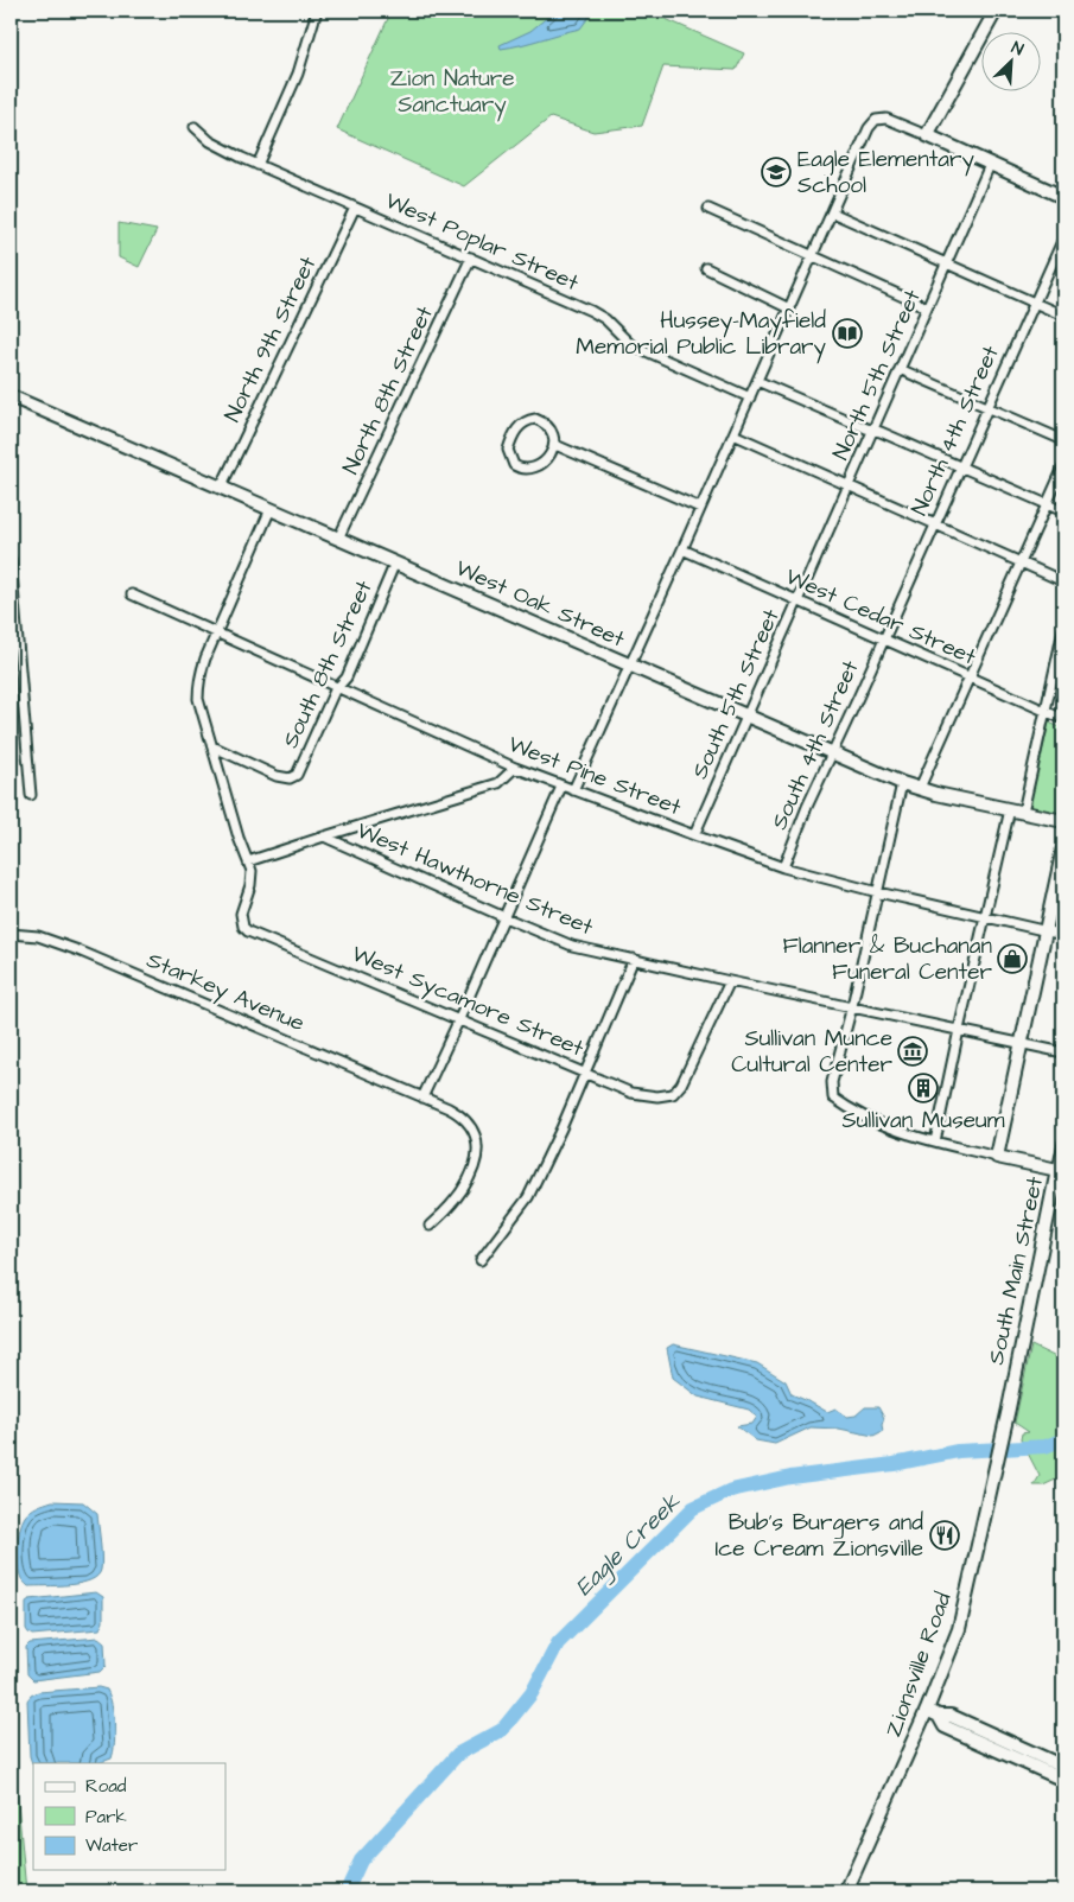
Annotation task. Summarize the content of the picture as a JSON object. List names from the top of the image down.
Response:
{
  "streets": {
    "main road": ["West Oak Street", "South Main Street", "Zionsville Road"],
    "street": [
      "West Poplar Street",
      "North 9th Street",
      "North 5th Street",
      "North 8th Street",
      "North 4th Street",
      "West Cedar Street",
      "South 8th Street",
      "South 5th Street",
      "South 4th Street",
      "West Pine Street",
      "West Hawthorne Street",
      "Starkey Avenue",
      "West Sycamore Street"
    ]
  },
  "crossings": [
    ["West Poplar Street", "North 9th Street"],
    ["West Poplar Street", "North 8th Street"],
    ["North 9th Street", "West Oak Street"],
    ["North 5th Street", "West Cedar Street"],
    ["North 5th Street", "South 5th Street"],
    ["North 8th Street", "West Oak Street"],
    ["North 4th Street", "West Cedar Street"],
    ["North 4th Street", "South 4th Street"],
    ["West Oak Street", "South 8th Street"],
    ["West Oak Street", "South 5th Street"],
    ["West Oak Street", "South 4th Street"],
    ["West Cedar Street", "South 5th Street"],
    ["West Cedar Street", "South 4th Street"],
    ["South 8th Street", "West Pine Street"],
    ["South 5th Street", "West Pine Street"],
    ["South 4th Street", "West Pine Street"],
    ["West Hawthorne Street", "West Sycamore Street"],
    ["South Main Street", "Zionsville Road"]
  ],
  "water": ["Eagle Creek"],
  "parks": ["Zion Nature Sanctuary"],
  "places": {
    "school or university": ["Eagle Elementary School"],
    "library": ["Hussey-Mayfield Memorial Public Library"],
    "shop": ["Flanner & Buchanan Funeral Center"],
    "museum": ["Sullivan Munce Cultural Center"],
    "building": ["Sullivan Museum"],
    "restaurant": ["Bub's Burgers and Ice Cream Zionsville"]
  },
  "legend": ["Road", "Park", "Water"],
  "north": "top right"
}
